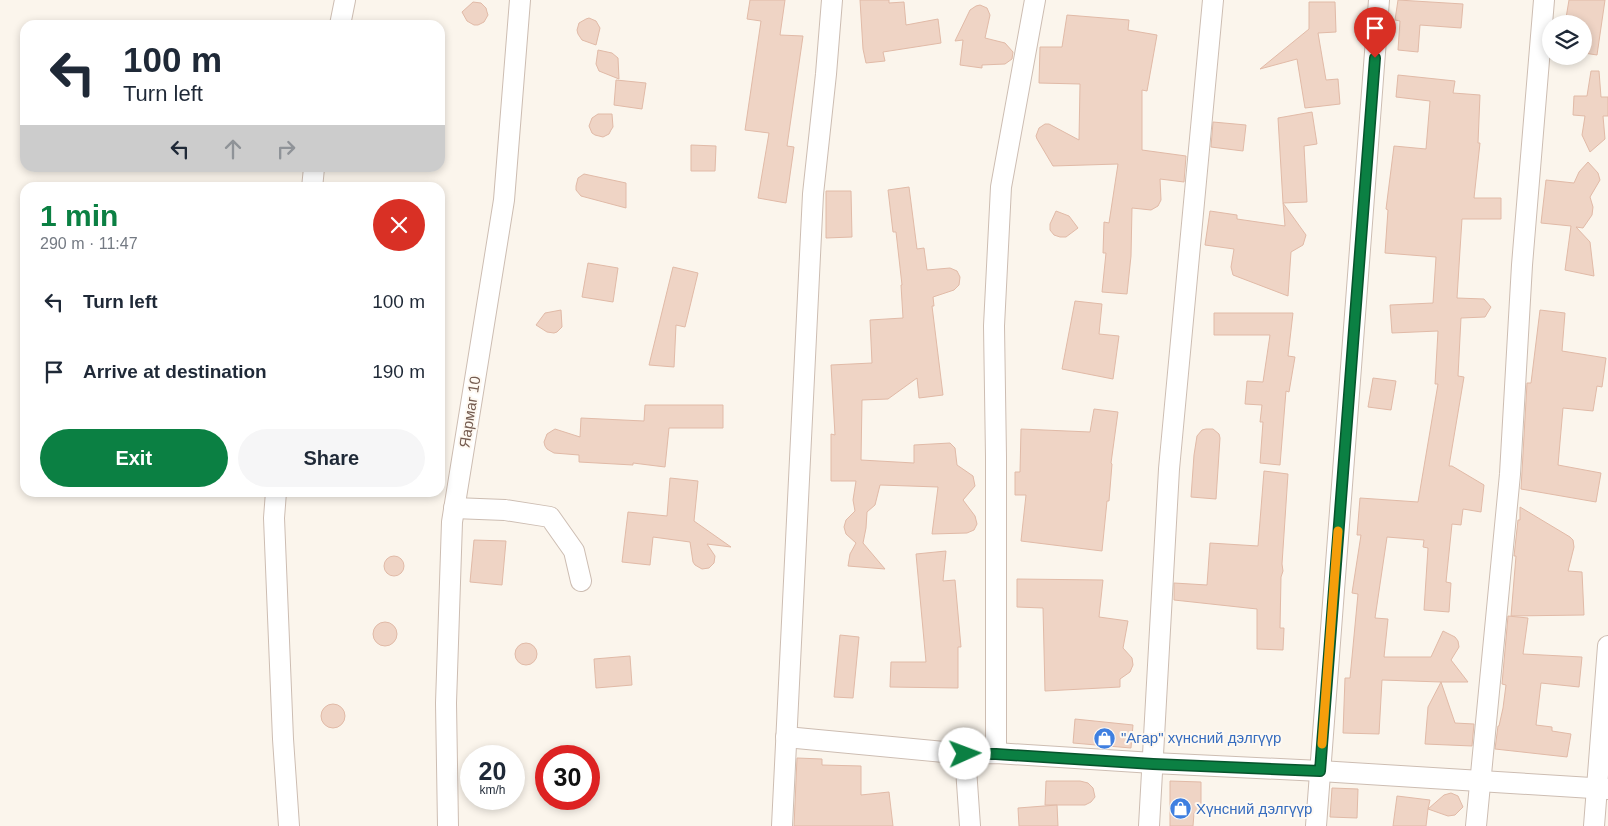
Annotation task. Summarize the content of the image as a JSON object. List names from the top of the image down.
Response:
{
  "streets": {
    "street": ["Яармаг 10"]
  },
  "places": {
    "shop": ["\"Агар\" хүнсний дэлгүүр", "Хүнсний дэлгүүр"]
  },
  "page": {
    "turn": ["100 m", "Turn left"],
    "heading": ["1 min", "290 m · 11:47"],
    "list": [
      {
        "name": "Turn left",
        "value": "100 m"
      },
      {
        "name": "Arrive at destination",
        "value": "190 m"
      }
    ],
    "buttons": ["Exit", "Share"],
    "speed": "20 km/h",
    "limit": "30"
  }
}
